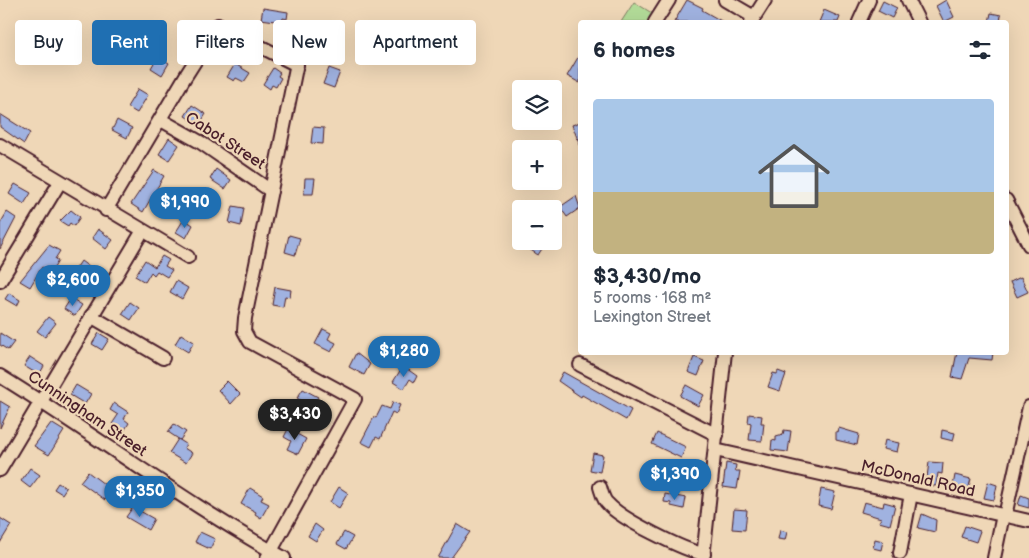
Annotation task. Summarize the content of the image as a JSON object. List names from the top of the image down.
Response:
{
  "streets": {
    "street": ["Cabot Street", "Cunningham Street", "McDonald Road"]
  },
  "page": {
    "chip": [
      "Buy",
      "Rent",
      "Filters",
      "New",
      "Apartment"
    ],
    "heading": "6 homes",
    "map_buttons": ["+", "−"],
    "list": [
      {
        "name": "$3,430/mo",
        "note": "5 rooms · 168 m² · Lexington Street"
      }
    ],
    "price": [
      "$1,990",
      "$2,600",
      "$1,280",
      "$3,430",
      "$1,390",
      "$1,350"
    ]
  }
}
